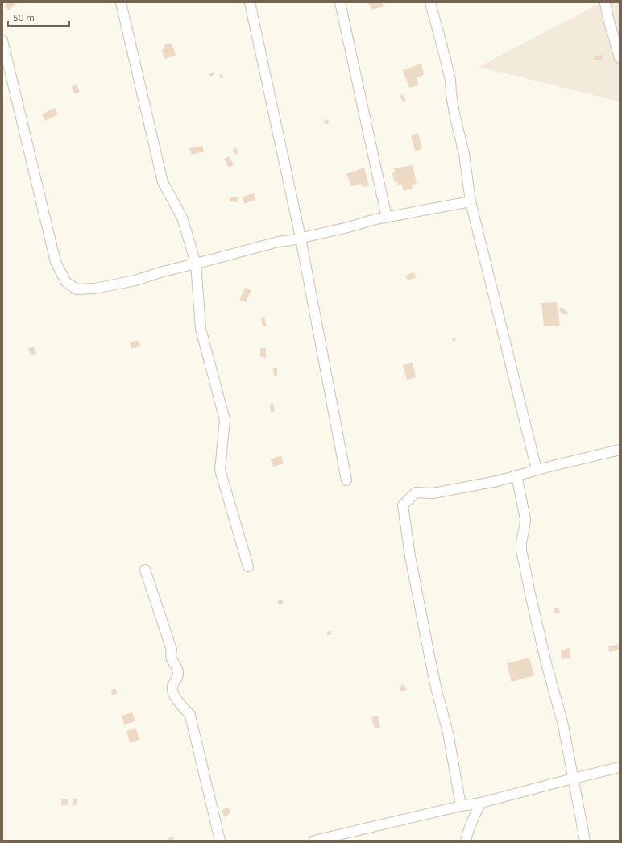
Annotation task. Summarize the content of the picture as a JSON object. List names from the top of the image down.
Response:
{
  "scale_bar": "50 m"
}
